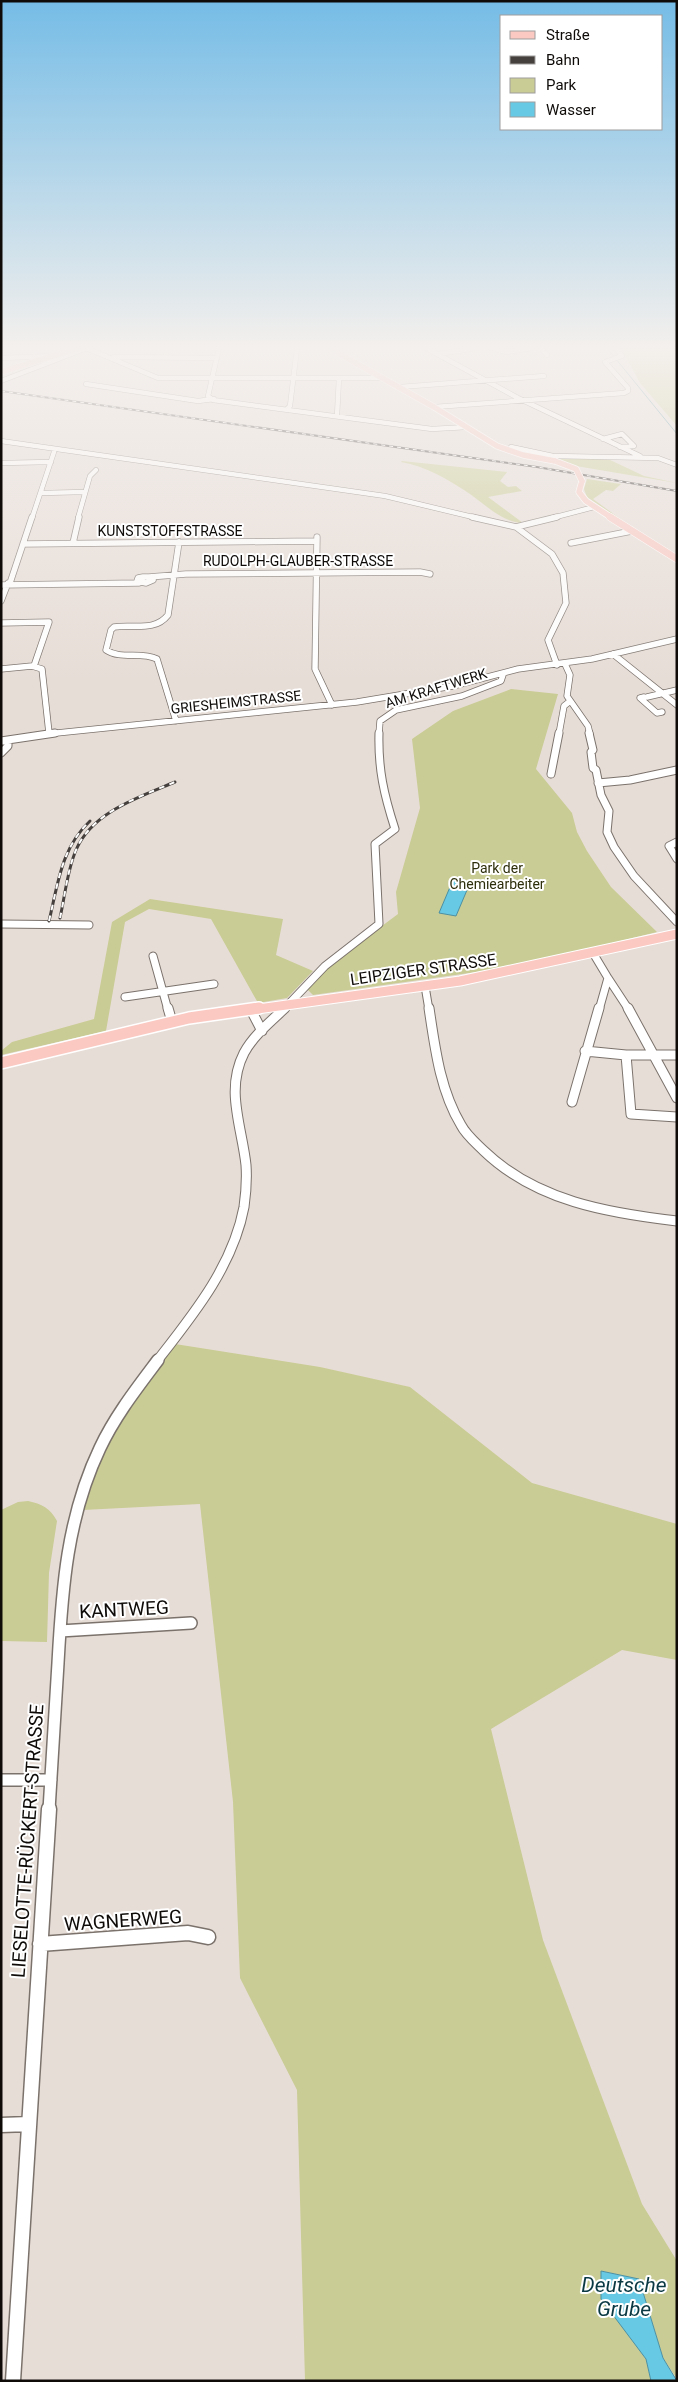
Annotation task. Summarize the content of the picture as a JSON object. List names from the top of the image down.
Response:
{
  "streets": {
    "main road": ["LEIPZIGER STRASSE"],
    "street": [
      "KUNSTSTOFFSTRASSE",
      "RUDOLPH-GLAUBER-STRASSE",
      "AM KRAFTWERK",
      "GRIESHEIMSTRASSE",
      "KANTWEG",
      "LIESELOTTE-RÜCKERT-STRASSE",
      "WAGNERWEG"
    ]
  },
  "crossings": [
    ["KUNSTSTOFFSTRASSE", "RUDOLPH-GLAUBER-STRASSE"],
    ["AM KRAFTWERK", "LEIPZIGER STRASSE"],
    ["AM KRAFTWERK", "LIESELOTTE-RÜCKERT-STRASSE"],
    ["KANTWEG", "LIESELOTTE-RÜCKERT-STRASSE"],
    ["LIESELOTTE-RÜCKERT-STRASSE", "WAGNERWEG"]
  ],
  "water": ["Deutsche Grube"],
  "parks": ["Park der Chemiearbeiter"],
  "legend": [
    "Straße",
    "Bahn",
    "Park",
    "Wasser"
  ]
}
